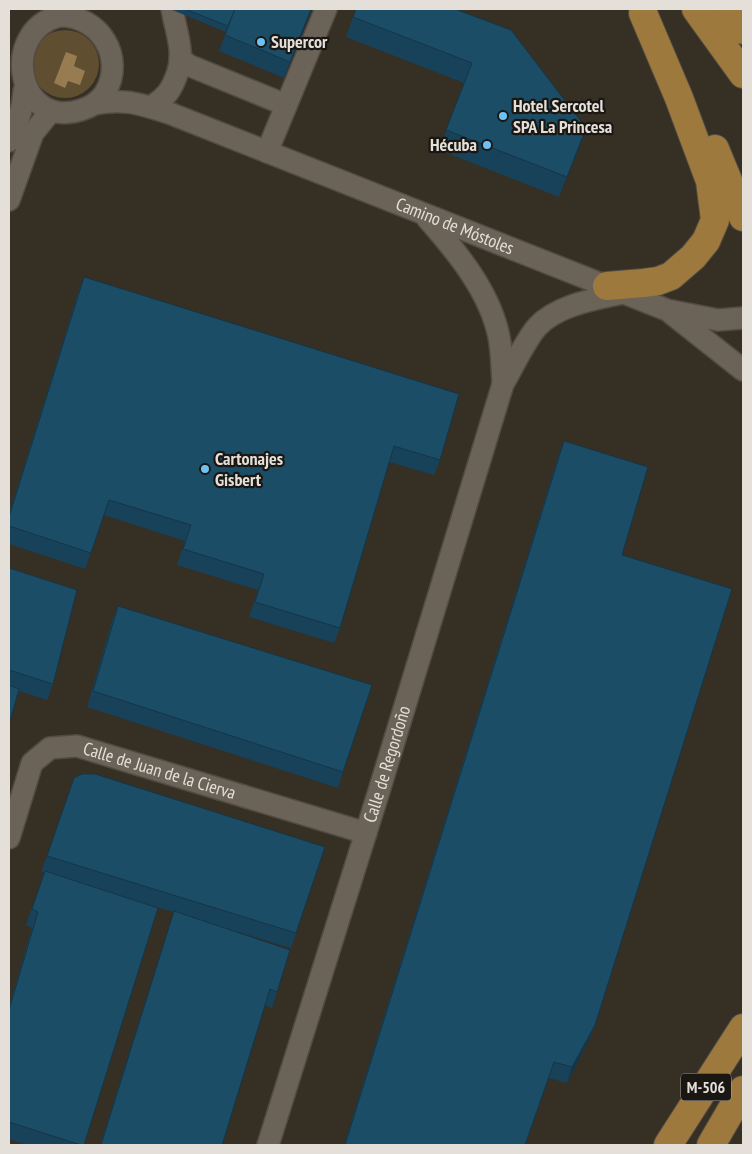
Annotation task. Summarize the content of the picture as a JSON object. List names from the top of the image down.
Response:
{
  "streets": {
    "highway": ["M-506"],
    "street": ["Camino de Móstoles", "Calle de Regordoño", "Calle de Juan de la Cierva"]
  },
  "crossings": [
    ["Calle de Regordoño", "Calle de Juan de la Cierva"]
  ],
  "places": [
    "Supercor",
    "Hotel Sercotel SPA La Princesa",
    "Hécuba",
    "Cartonajes Gisbert"
  ]
}
